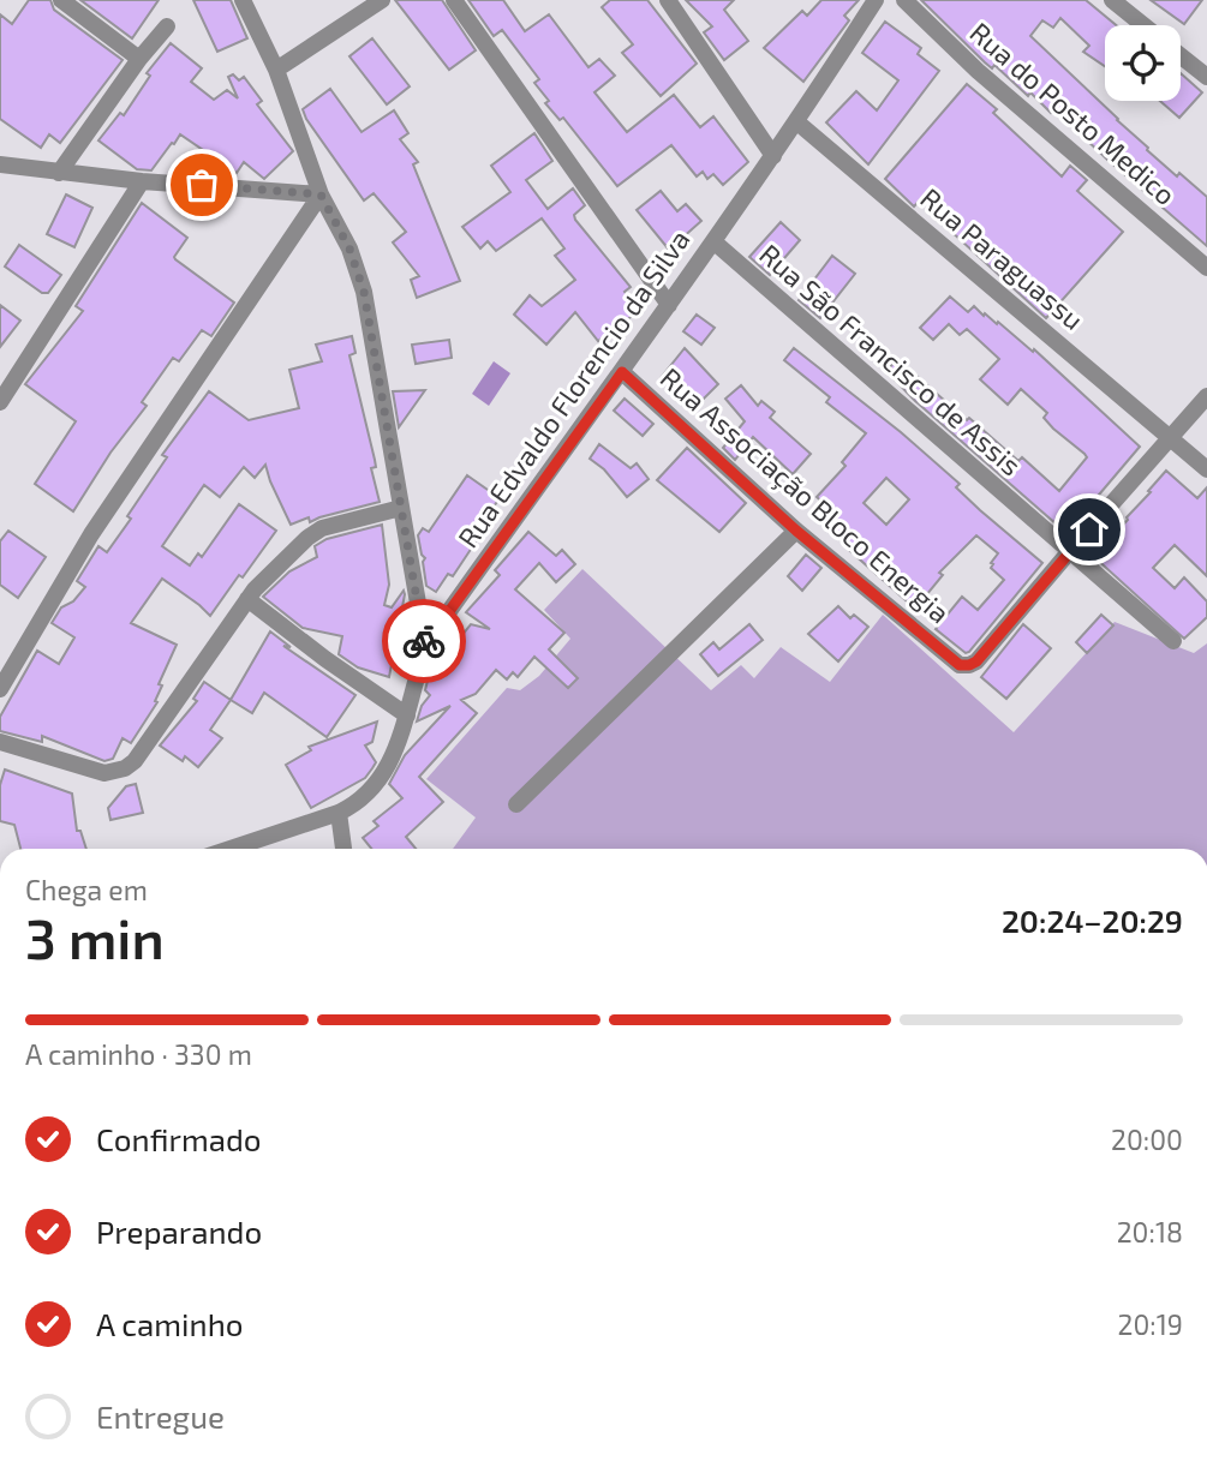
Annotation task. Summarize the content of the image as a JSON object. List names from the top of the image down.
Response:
{
  "streets": {
    "street": [
      "Rua do Posto Medico",
      "Rua Paraguassu",
      "Rua São Francisco de Assis",
      "Rua Edvaldo Florencio da Silva",
      "Rua Associação Bloco Energia"
    ]
  },
  "crossings": [
    ["Rua Paraguassu", "Rua Edvaldo Florencio da Silva"],
    ["Rua São Francisco de Assis", "Rua Edvaldo Florencio da Silva"],
    ["Rua São Francisco de Assis", "Rua Associação Bloco Energia"],
    ["Rua Edvaldo Florencio da Silva", "Rua Associação Bloco Energia"]
  ],
  "page": {
    "heading": ["3 min", "Chega em", "20:24–20:29"],
    "bar": "A caminho · 330 m",
    "list": [
      ["Confirmado", "20:00"],
      ["Preparando", "20:18"],
      ["A caminho", "20:19"],
      "Entregue"
    ]
  }
}
